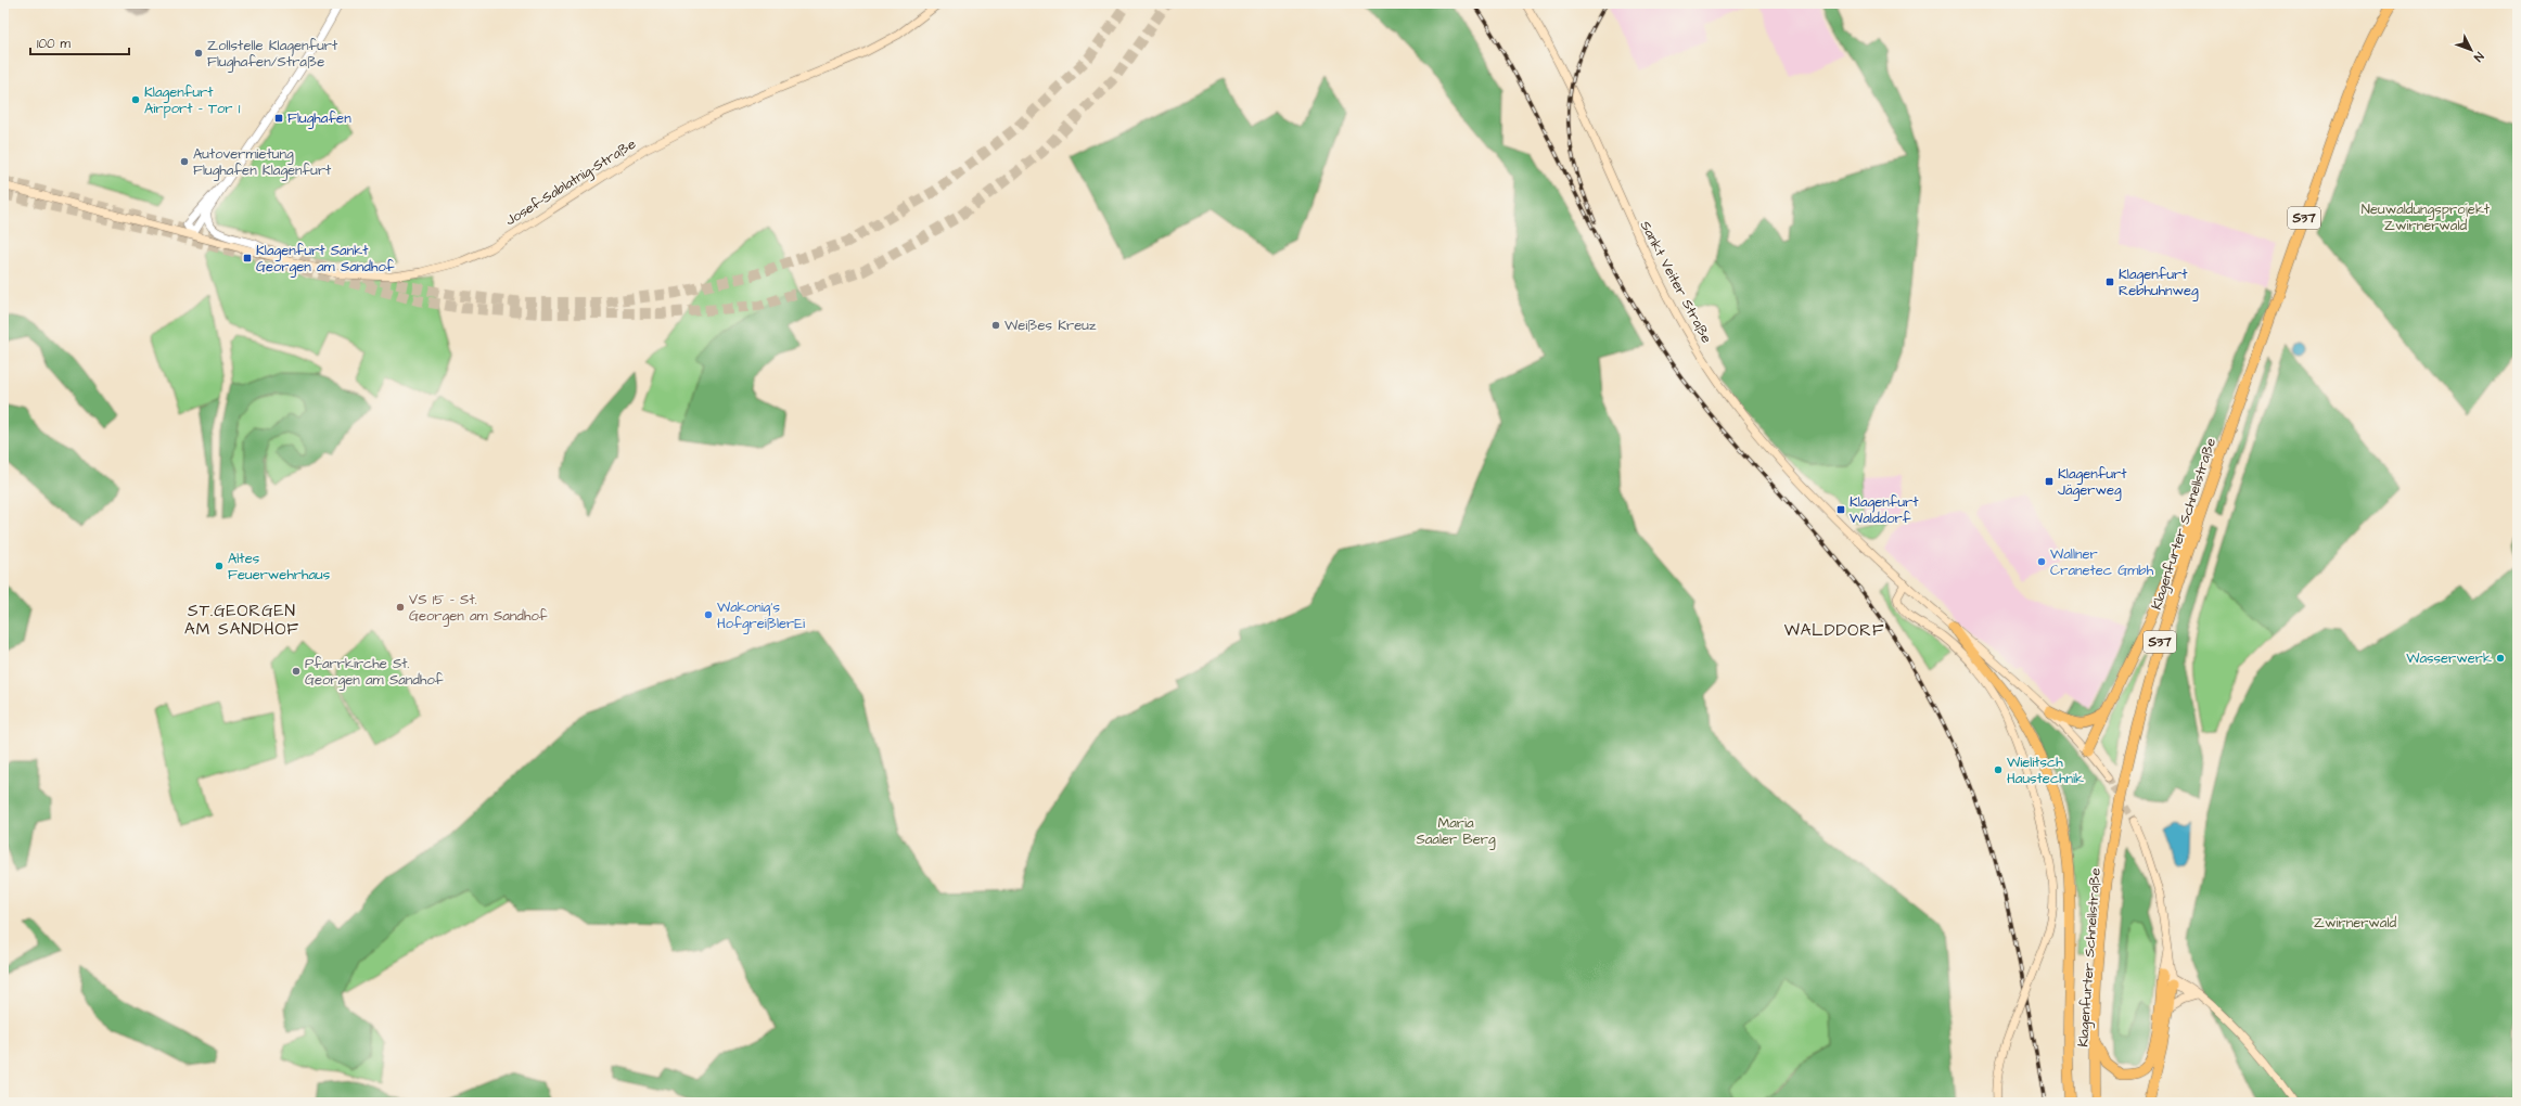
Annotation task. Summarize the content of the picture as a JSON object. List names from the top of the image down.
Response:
{
  "streets": {
    "highway": ["S37", "Klagenfurter Schnellstraße"],
    "main road": ["Josef-Sablatnig-Straße", "Sankt Veiter Straße"]
  },
  "districts": ["ST.GEORGEN AM SANDHOF", "WALDDORF"],
  "parks": ["Neuwaldungsprojekt Zwirnerwald", "Maria Saaler Berg", "Zwirnerwald"],
  "places": {
    "other": [
      "Zollstelle Klagenfurt Flughafen/Straße",
      "Klagenfurt Airport - Tor 1",
      "Autovermietung Flughafen Klagenfurt",
      "Weißes Kreuz",
      "Wallner Cranetec Gmbh",
      "Altes Feuerwehrhaus",
      "VS 15 - St. Georgen am Sandhof",
      "Wakonig's HofgreißlerEi",
      "Wasserwerk",
      "Pfarrkirche St. Georgen am Sandhof",
      "Wielitsch Haustechnik"
    ],
    "transit": [
      "Flughafen",
      "Klagenfurt Sankt Georgen am Sandhof",
      "Klagenfurt Rebhuhnweg",
      "Klagenfurt Jägerweg",
      "Klagenfurt Walddorf"
    ]
  },
  "scale_bar": "100 m",
  "north": "bottom right"
}
